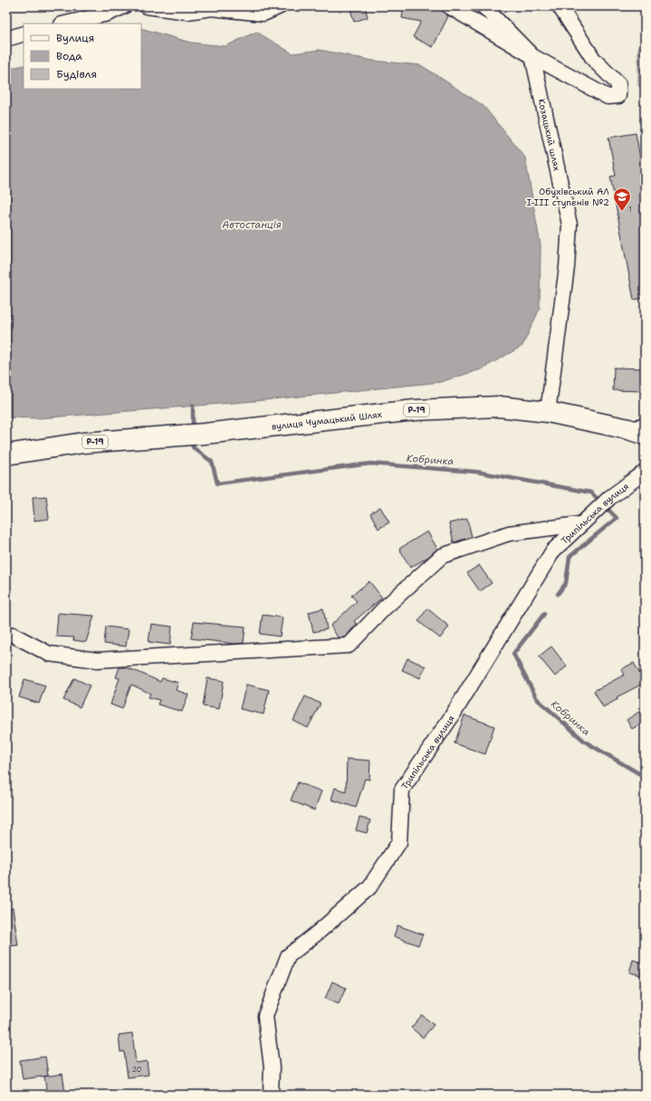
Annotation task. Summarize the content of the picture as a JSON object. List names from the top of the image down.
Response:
{
  "streets": {
    "main road": ["Р-19", "вулиця Чумацький Шлях"],
    "street": ["Козацький шлях", "Трипільська вулиця"]
  },
  "crossings": [
    ["Козацький шлях", "вулиця Чумацький Шлях"]
  ],
  "water": ["Автостанція", "Кобринка"],
  "places": {
    "school or university": ["Обухівський АЛ І-ІІІ ступенів №2"]
  },
  "house_numbers": ["1", "20"],
  "legend": ["Вулиця", "Вода", "Будівля"]
}
